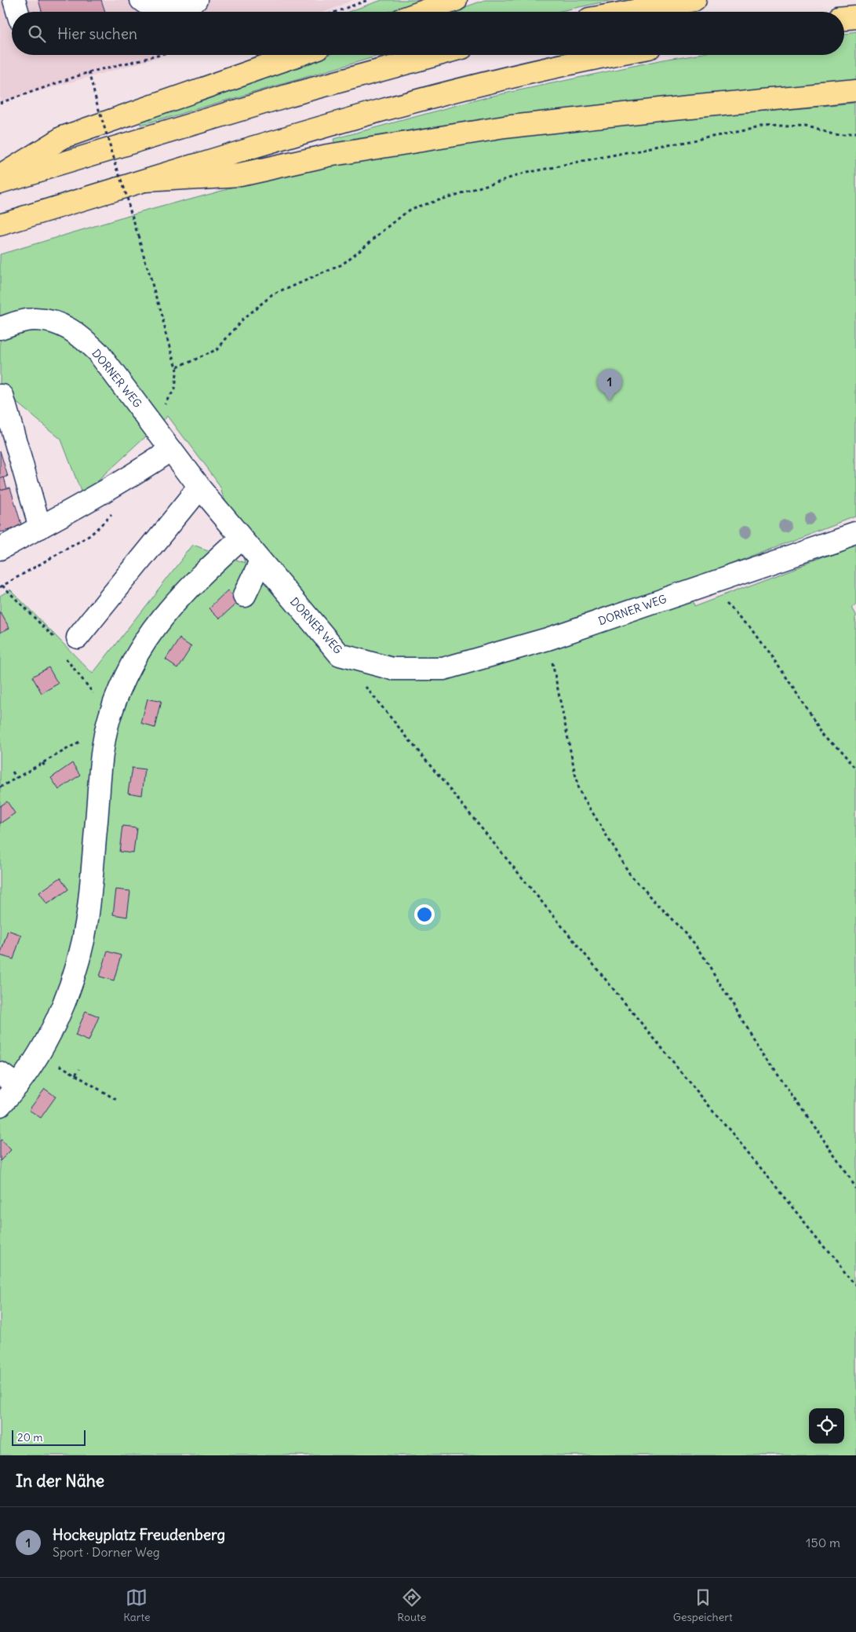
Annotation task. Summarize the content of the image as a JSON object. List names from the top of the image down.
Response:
{
  "streets": {
    "street": ["DORNER WEG"]
  },
  "scale_bar": "20 m",
  "page": {
    "search": "Hier suchen",
    "pins": "1",
    "scale": "20 m",
    "heading": "In der Nähe",
    "list": [
      {
        "mark": "1",
        "name": "Hockeyplatz Freudenberg",
        "note": "Sport · Dorner Weg",
        "value": "150 m"
      }
    ],
    "nav": ["Karte", "Route", "Gespeichert"]
  }
}
